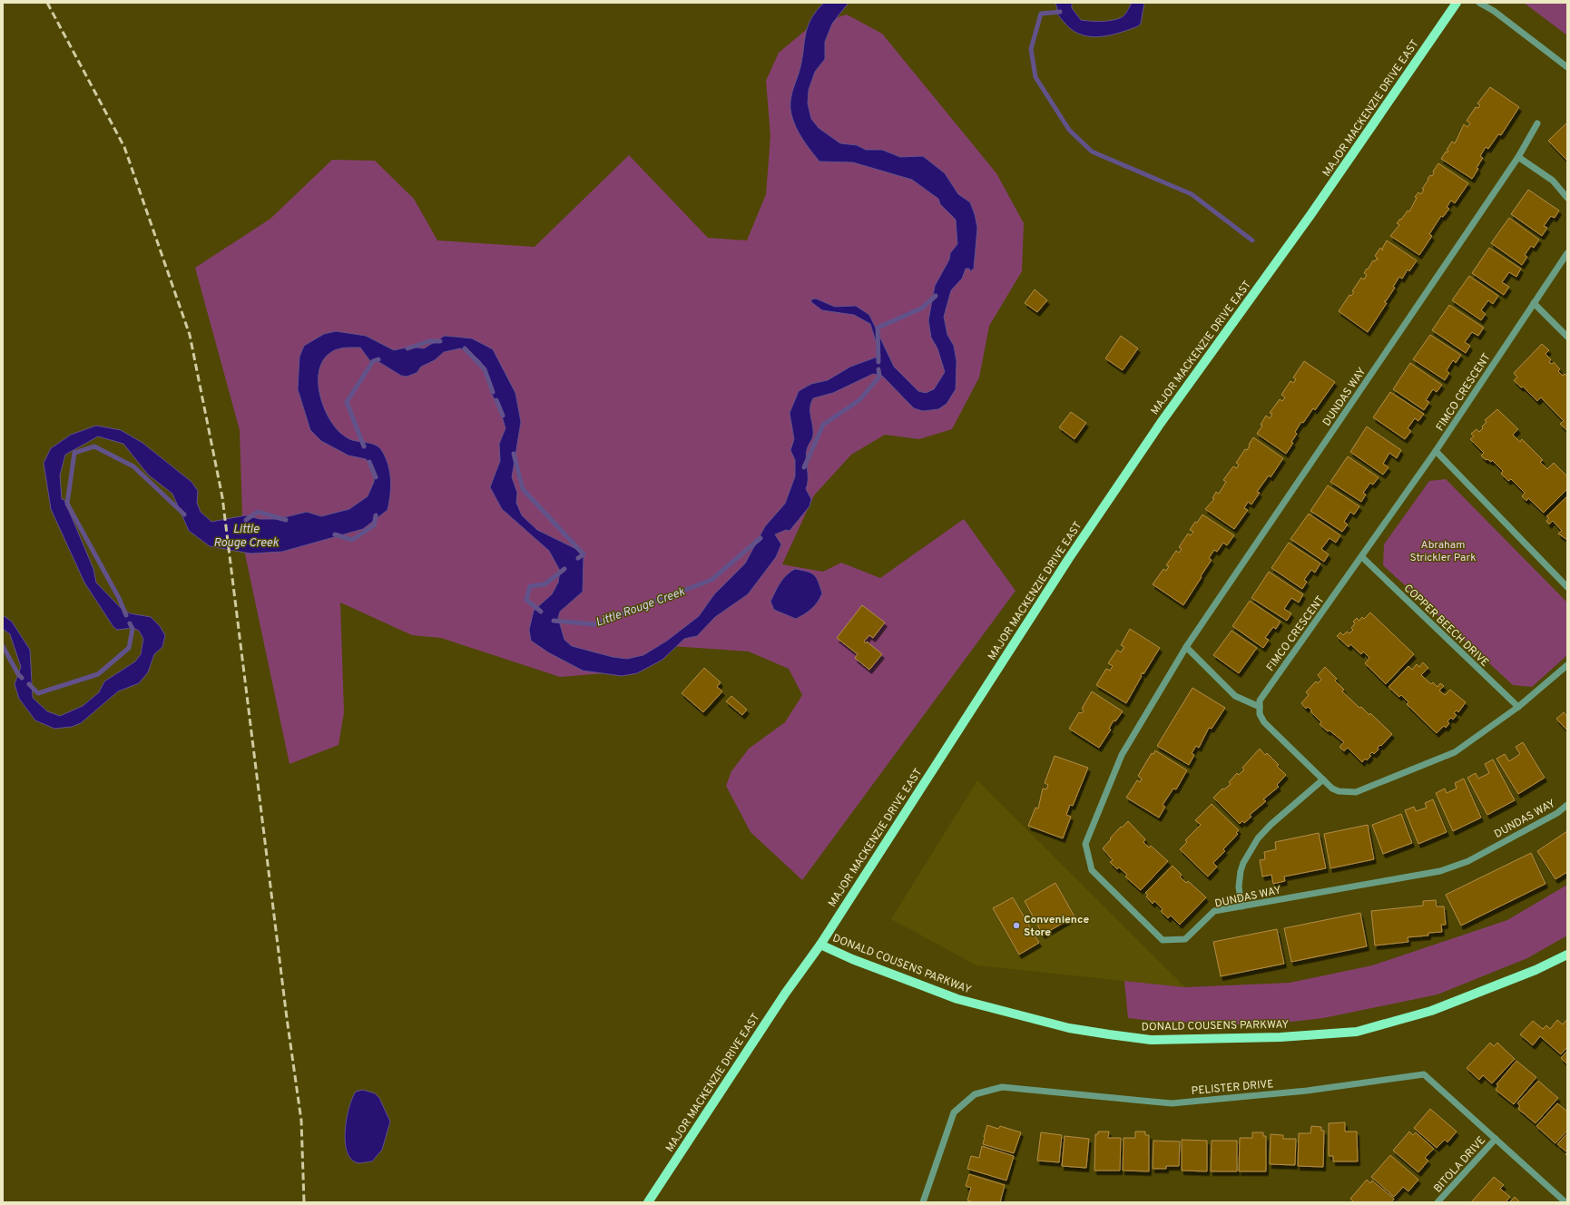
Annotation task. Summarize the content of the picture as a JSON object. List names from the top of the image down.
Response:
{
  "streets": {
    "main road": ["MAJOR MACKENZIE DRIVE EAST", "DONALD COUSENS PARKWAY"],
    "street": [
      "FIMCO CRESCENT",
      "DUNDAS WAY",
      "COPPER BEECH DRIVE",
      "PELISTER DRIVE",
      "BITOLA DRIVE"
    ]
  },
  "crossings": [
    ["MAJOR MACKENZIE DRIVE EAST", "DONALD COUSENS PARKWAY"],
    ["FIMCO CRESCENT", "COPPER BEECH DRIVE"],
    ["PELISTER DRIVE", "BITOLA DRIVE"]
  ],
  "water": ["Little Rouge Creek"],
  "parks": ["Abraham Strickler Park"],
  "places": ["Convenience Store"]
}
